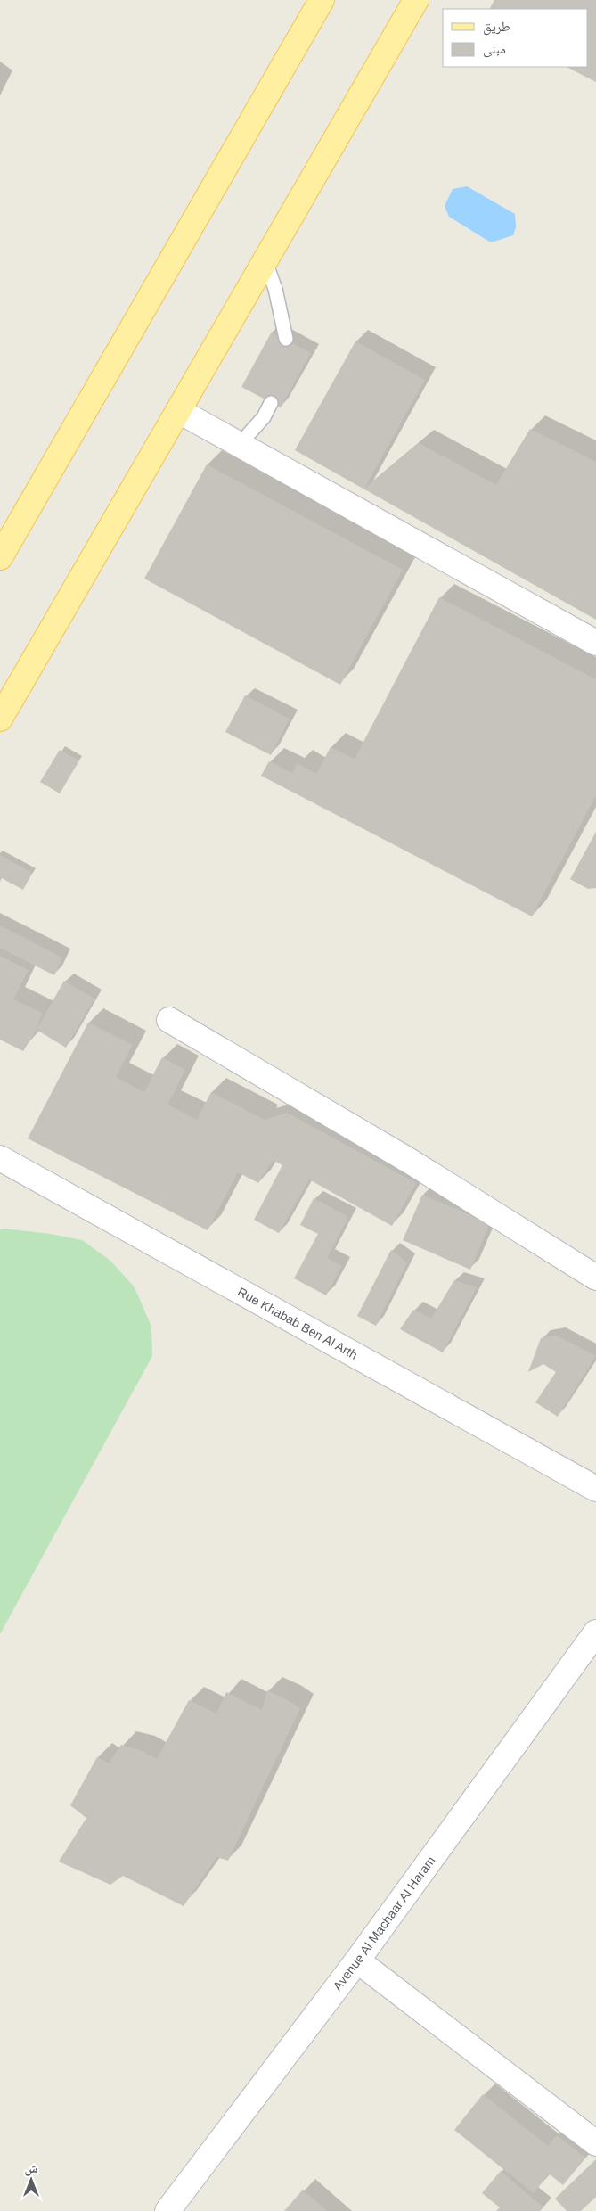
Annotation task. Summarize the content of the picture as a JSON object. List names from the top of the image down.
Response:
{
  "streets": {
    "street": ["Rue Khabab Ben Al Arth", "Avenue Al Machaar Al Haram"]
  },
  "legend": ["طريق", "مبنى"],
  "north": "top"
}
